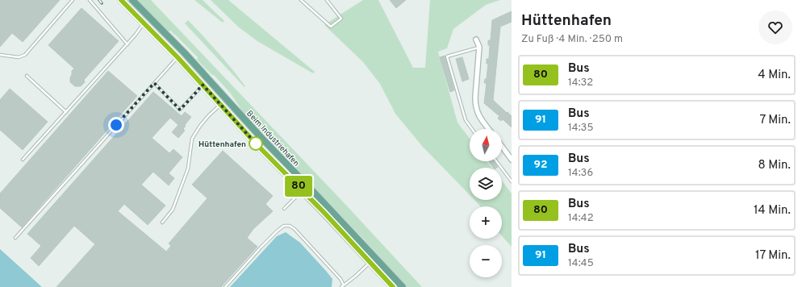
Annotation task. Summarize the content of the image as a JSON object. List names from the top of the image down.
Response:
{
  "streets": {
    "main road": ["Beim Industriehafen"]
  },
  "places": ["Hüttenhafen"],
  "lines": ["bus line 80"],
  "north": "top",
  "page": {
    "on_map": "80",
    "heading": ["Hüttenhafen", "Zu Fuß · 4 Min. · 250 m"],
    "list": [
      {
        "mark": "80",
        "name": "Bus",
        "note": "14:32",
        "value": "4 Min."
      },
      {
        "mark": "91",
        "name": "Bus",
        "note": "14:35",
        "value": "7 Min."
      },
      {
        "mark": "92",
        "name": "Bus",
        "note": "14:36",
        "value": "8 Min."
      },
      {
        "mark": "80",
        "name": "Bus",
        "note": "14:42",
        "value": "14 Min."
      },
      {
        "mark": "91",
        "name": "Bus",
        "note": "14:45",
        "value": "17 Min."
      }
    ],
    "map_buttons": ["+", "−"]
  }
}
